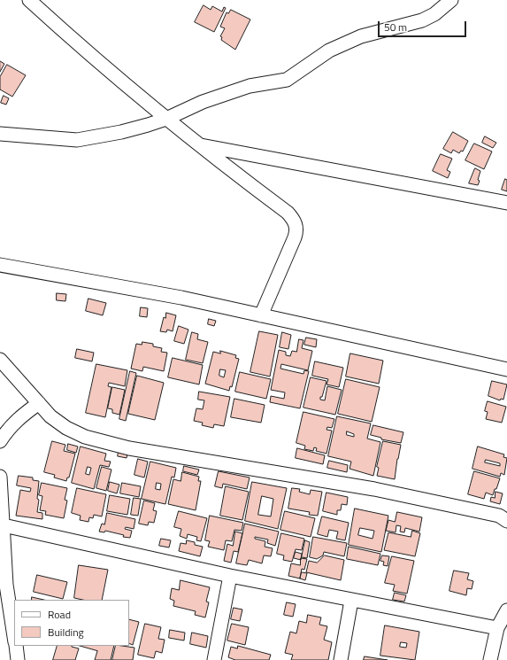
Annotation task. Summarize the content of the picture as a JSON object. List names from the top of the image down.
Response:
{
  "legend": ["Road", "Building"],
  "scale_bar": "50 m"
}
